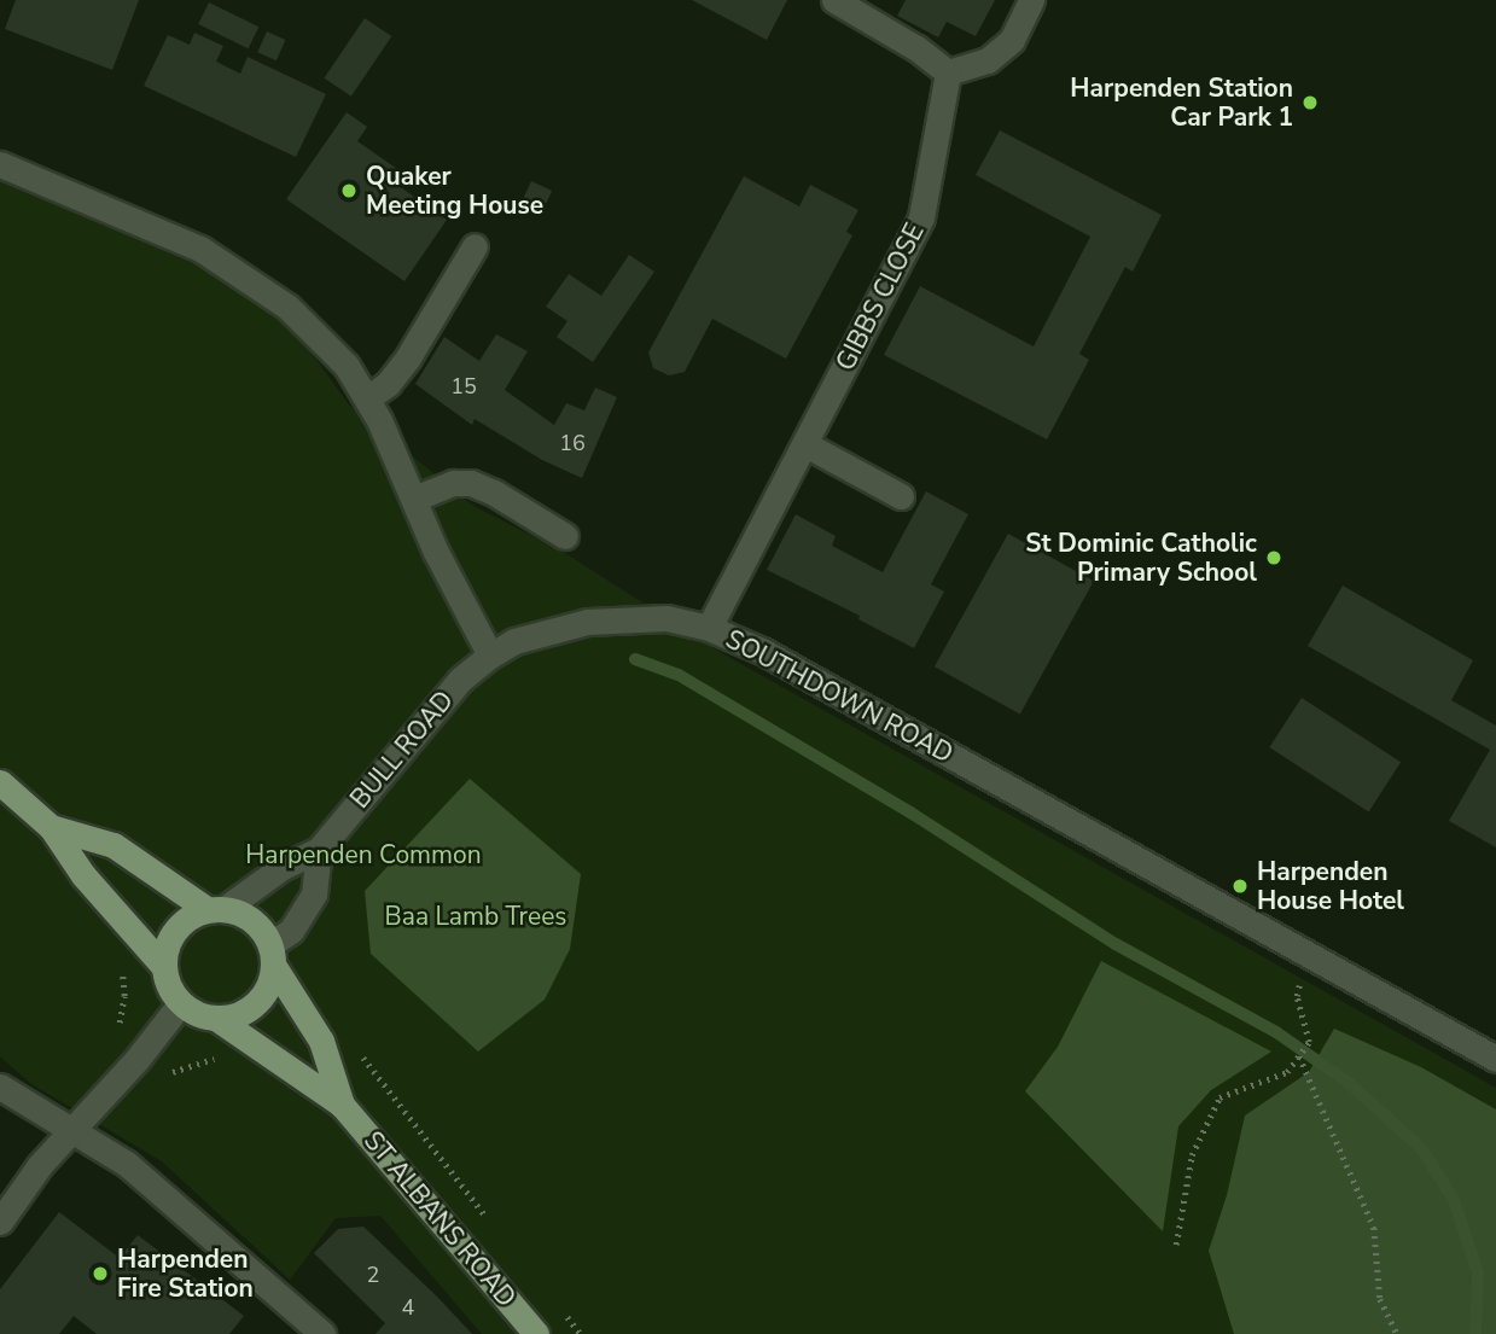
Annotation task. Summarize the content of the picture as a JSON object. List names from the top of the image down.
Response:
{
  "streets": {
    "main road": ["ST ALBANS ROAD"],
    "street": ["GIBBS CLOSE", "SOUTHDOWN ROAD", "BULL ROAD"]
  },
  "crossings": [
    ["GIBBS CLOSE", "SOUTHDOWN ROAD"],
    ["SOUTHDOWN ROAD", "BULL ROAD"],
    ["BULL ROAD", "ST ALBANS ROAD"]
  ],
  "parks": ["Harpenden Common", "Baa Lamb Trees"],
  "places": [
    "Harpenden Station Car Park 1",
    "Quaker Meeting House",
    "St Dominic Catholic Primary School",
    "Harpenden House Hotel",
    "Harpenden Fire Station"
  ],
  "house_numbers": [
    "15",
    "16",
    "2",
    "4"
  ]
}
